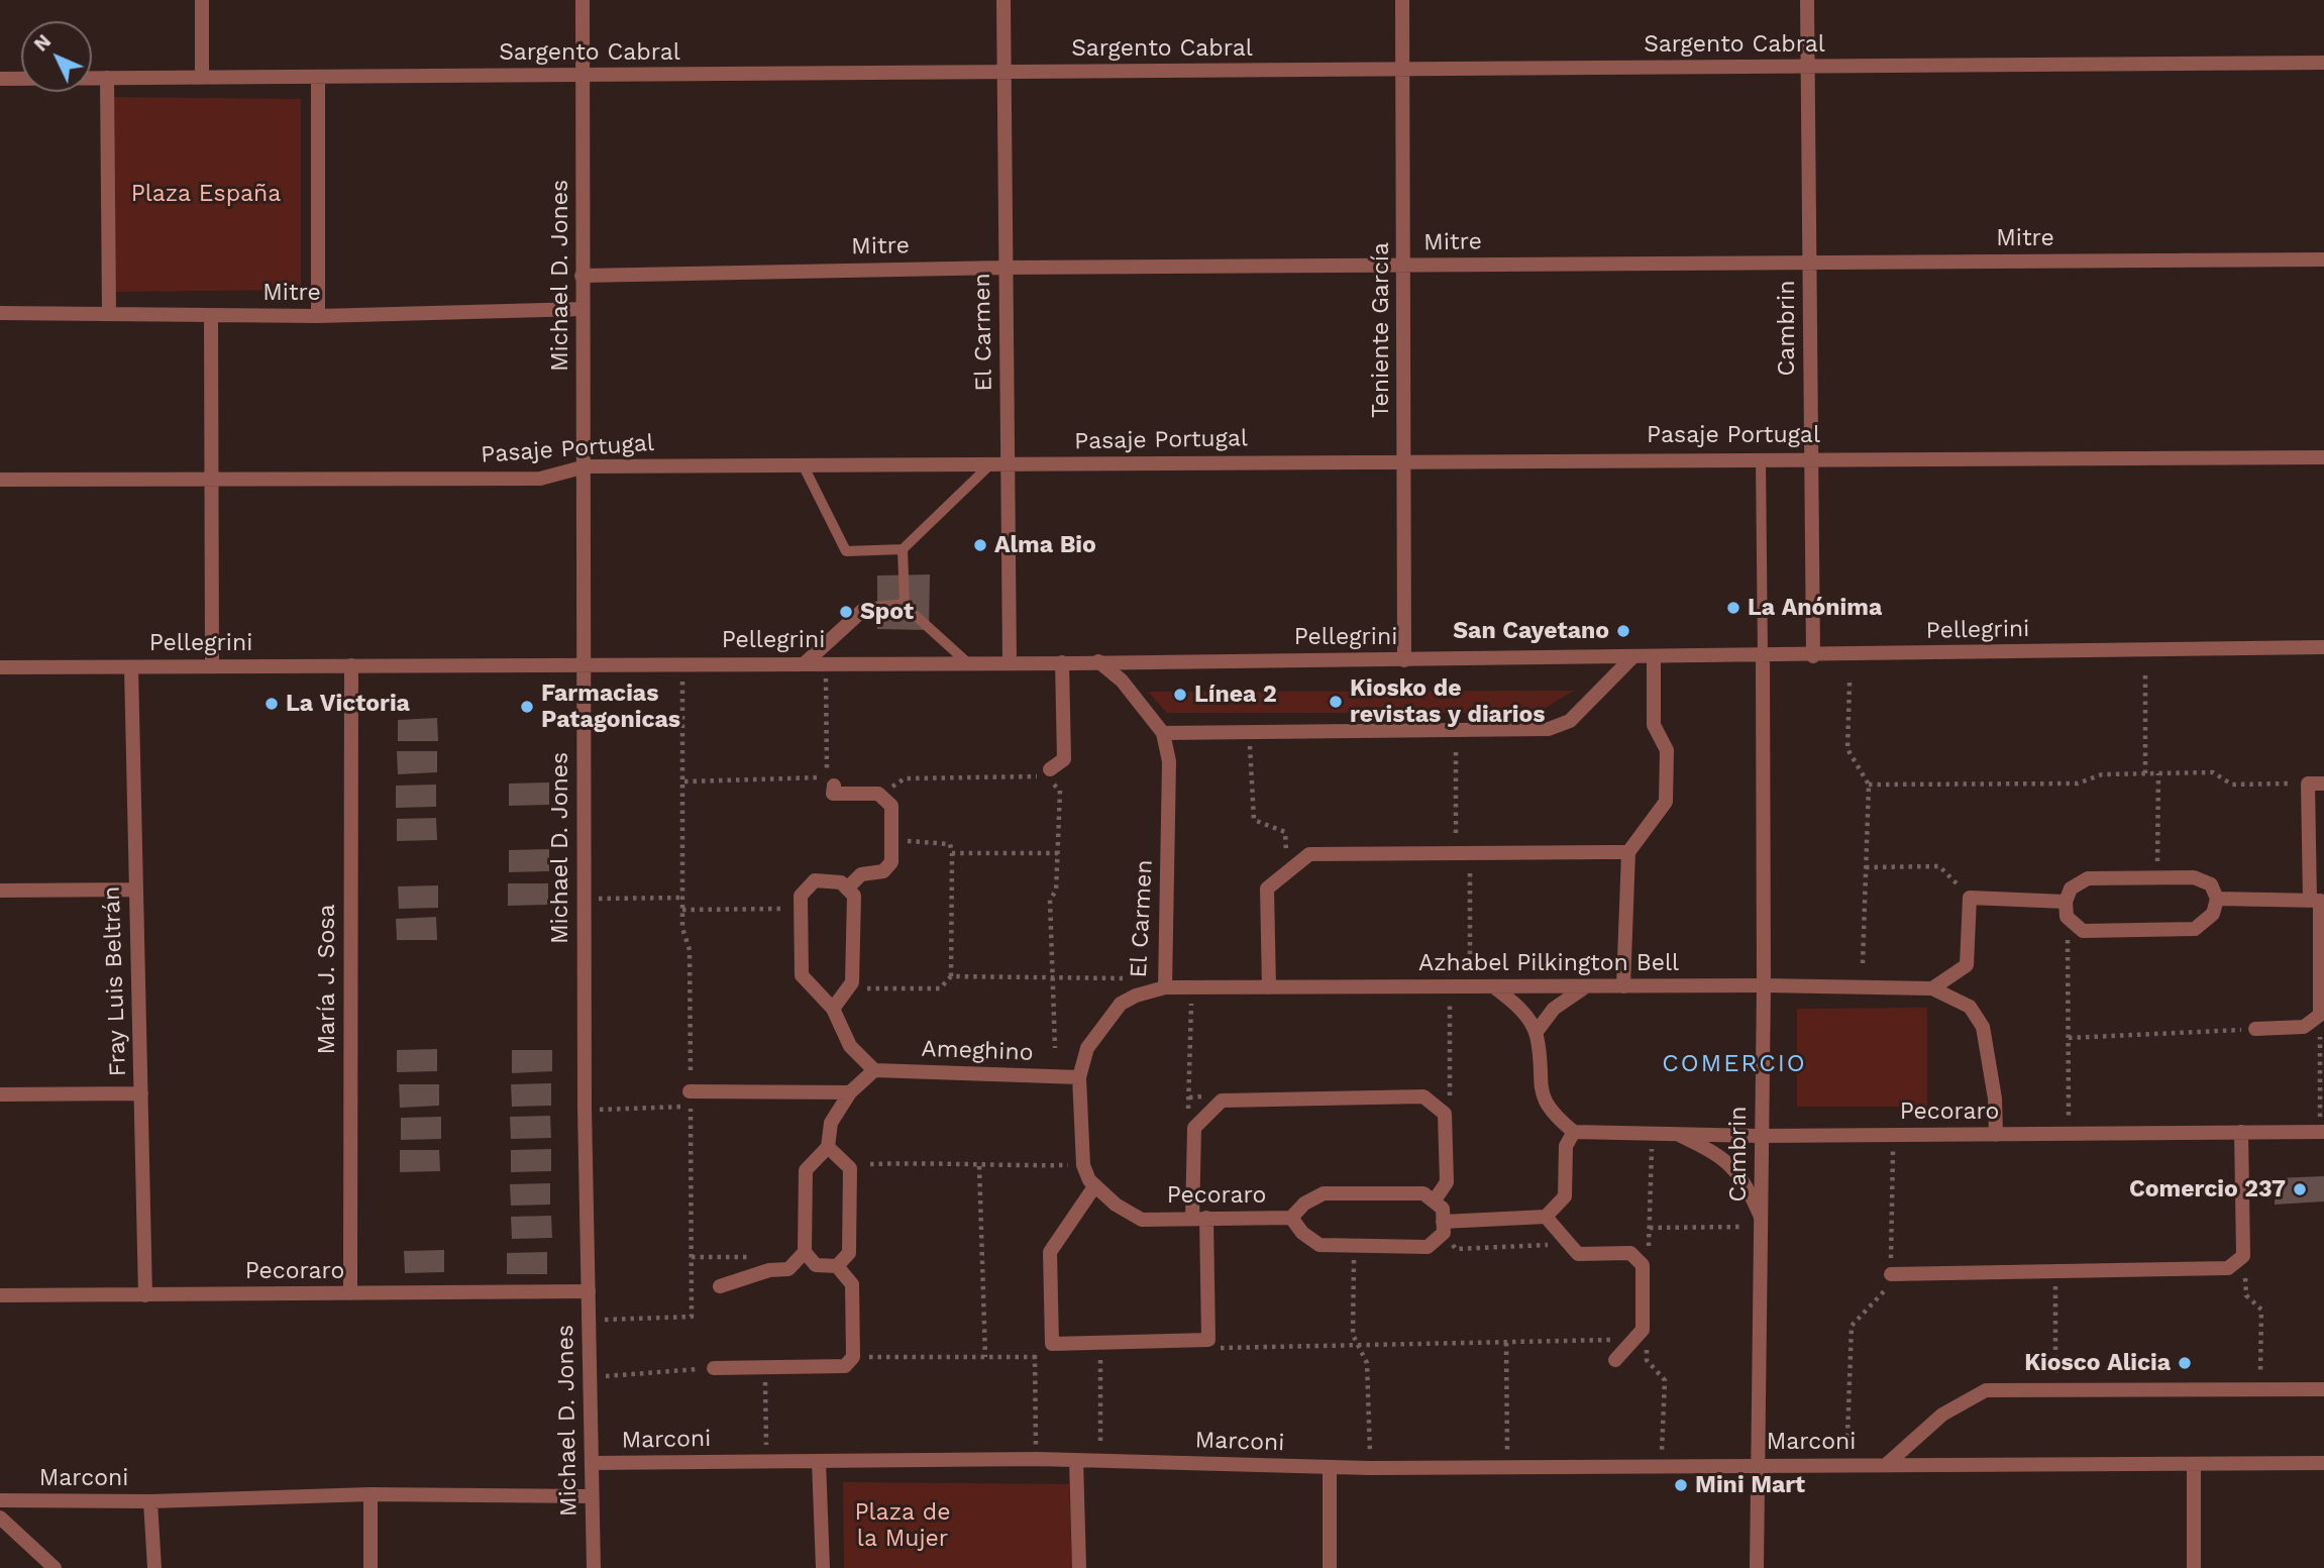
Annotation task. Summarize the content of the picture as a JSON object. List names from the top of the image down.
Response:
{
  "streets": {
    "street": [
      "Sargento Cabral",
      "Mitre",
      "Michael D. Jones",
      "Cambrin",
      "Teniente García",
      "El Carmen",
      "Pasaje Portugal",
      "Pellegrini",
      "Azhabel Pilkington Bell",
      "María J. Sosa",
      "Fray Luis Beltrán",
      "Ameghino",
      "Pecoraro",
      "Marconi"
    ]
  },
  "crossings": [
    ["Sargento Cabral", "Michael D. Jones"],
    ["Sargento Cabral", "Cambrin"],
    ["Sargento Cabral", "Teniente García"],
    ["Sargento Cabral", "El Carmen"],
    ["Mitre", "Michael D. Jones"],
    ["Mitre", "Cambrin"],
    ["Mitre", "Teniente García"],
    ["Mitre", "El Carmen"],
    ["Michael D. Jones", "Pasaje Portugal"],
    ["Michael D. Jones", "Pellegrini"],
    ["Michael D. Jones", "Pecoraro"],
    ["Michael D. Jones", "Marconi"],
    ["Cambrin", "Pasaje Portugal"],
    ["Cambrin", "Pellegrini"],
    ["Cambrin", "Azhabel Pilkington Bell"],
    ["Cambrin", "Pecoraro"],
    ["Cambrin", "Marconi"],
    ["Teniente García", "Pasaje Portugal"],
    ["Teniente García", "Pellegrini"],
    ["El Carmen", "Pasaje Portugal"],
    ["El Carmen", "Pellegrini"],
    ["El Carmen", "Azhabel Pilkington Bell"],
    ["El Carmen", "Ameghino"],
    ["El Carmen", "Pecoraro"],
    ["Pellegrini", "María J. Sosa"],
    ["Pellegrini", "Fray Luis Beltrán"],
    ["Azhabel Pilkington Bell", "Pecoraro"],
    ["María J. Sosa", "Pecoraro"],
    ["Fray Luis Beltrán", "Pecoraro"]
  ],
  "districts": ["COMERCIO"],
  "parks": ["Plaza España", "Plaza de la Mujer"],
  "places": [
    "Alma Bio",
    "La Anónima",
    "Spot",
    "San Cayetano",
    "Línea 2",
    "Kiosko de revistas y diarios",
    "La Victoria",
    "Farmacias Patagonicas",
    "Comercio 237",
    "Kiosco Alicia",
    "Mini Mart"
  ],
  "north": "top left"
}
